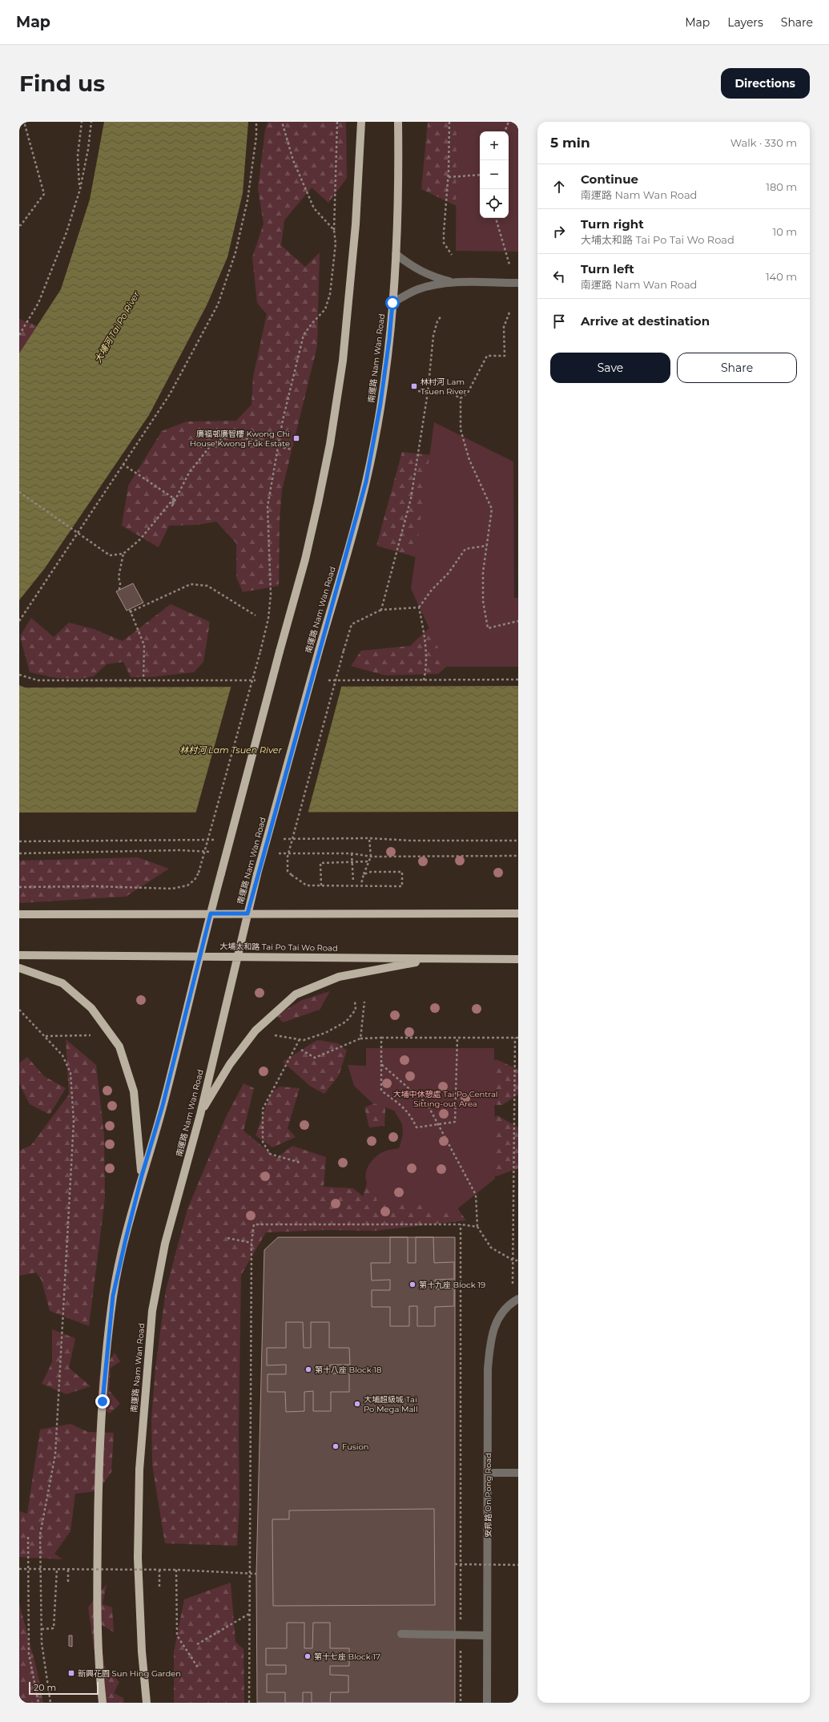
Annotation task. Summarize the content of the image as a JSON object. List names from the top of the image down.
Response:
{
  "streets": {
    "main road": ["南運路 Nam Wan Road", "大埔太和路 Tai Po Tai Wo Road"],
    "street": ["安邦路 On Pong Road"]
  },
  "crossings": [
    ["南運路 Nam Wan Road", "大埔太和路 Tai Po Tai Wo Road"]
  ],
  "water": ["大埔河 Tai Po River", "林村河 Lam Tsuen River"],
  "parks": ["大埔中休憩處 Tai Po Central Sitting-out Area"],
  "places": {
    "transit": ["林村河 Lam Tsuen River", "廣福邨廣智樓 Kwong Chi House Kwong Fuk Estate", "新興花園 Sun Hing Garden"],
    "other": [
      "第十九座 Block 19",
      "第十八座 Block 18",
      "大埔超級城 Tai Po Mega Mall",
      "Fusion",
      "第十七座 Block 17"
    ]
  },
  "scale_bar": "20 m",
  "page": {
    "header": "Map",
    "nav": ["Map", "Layers", "Share"],
    "buttons": [
      "Directions",
      ["Save", "Share"]
    ],
    "title": "Find us",
    "heading": ["5 min", "Walk · 330 m"],
    "map_buttons": ["+", "−"],
    "list": [
      ["Continue", "南運路 Nam Wan Road", "180 m"],
      ["Turn right", "大埔太和路 Tai Po Tai Wo Road", "10 m"],
      ["Turn left", "南運路 Nam Wan Road", "140 m"],
      "Arrive at destination"
    ],
    "scale": "20 m"
  }
}
